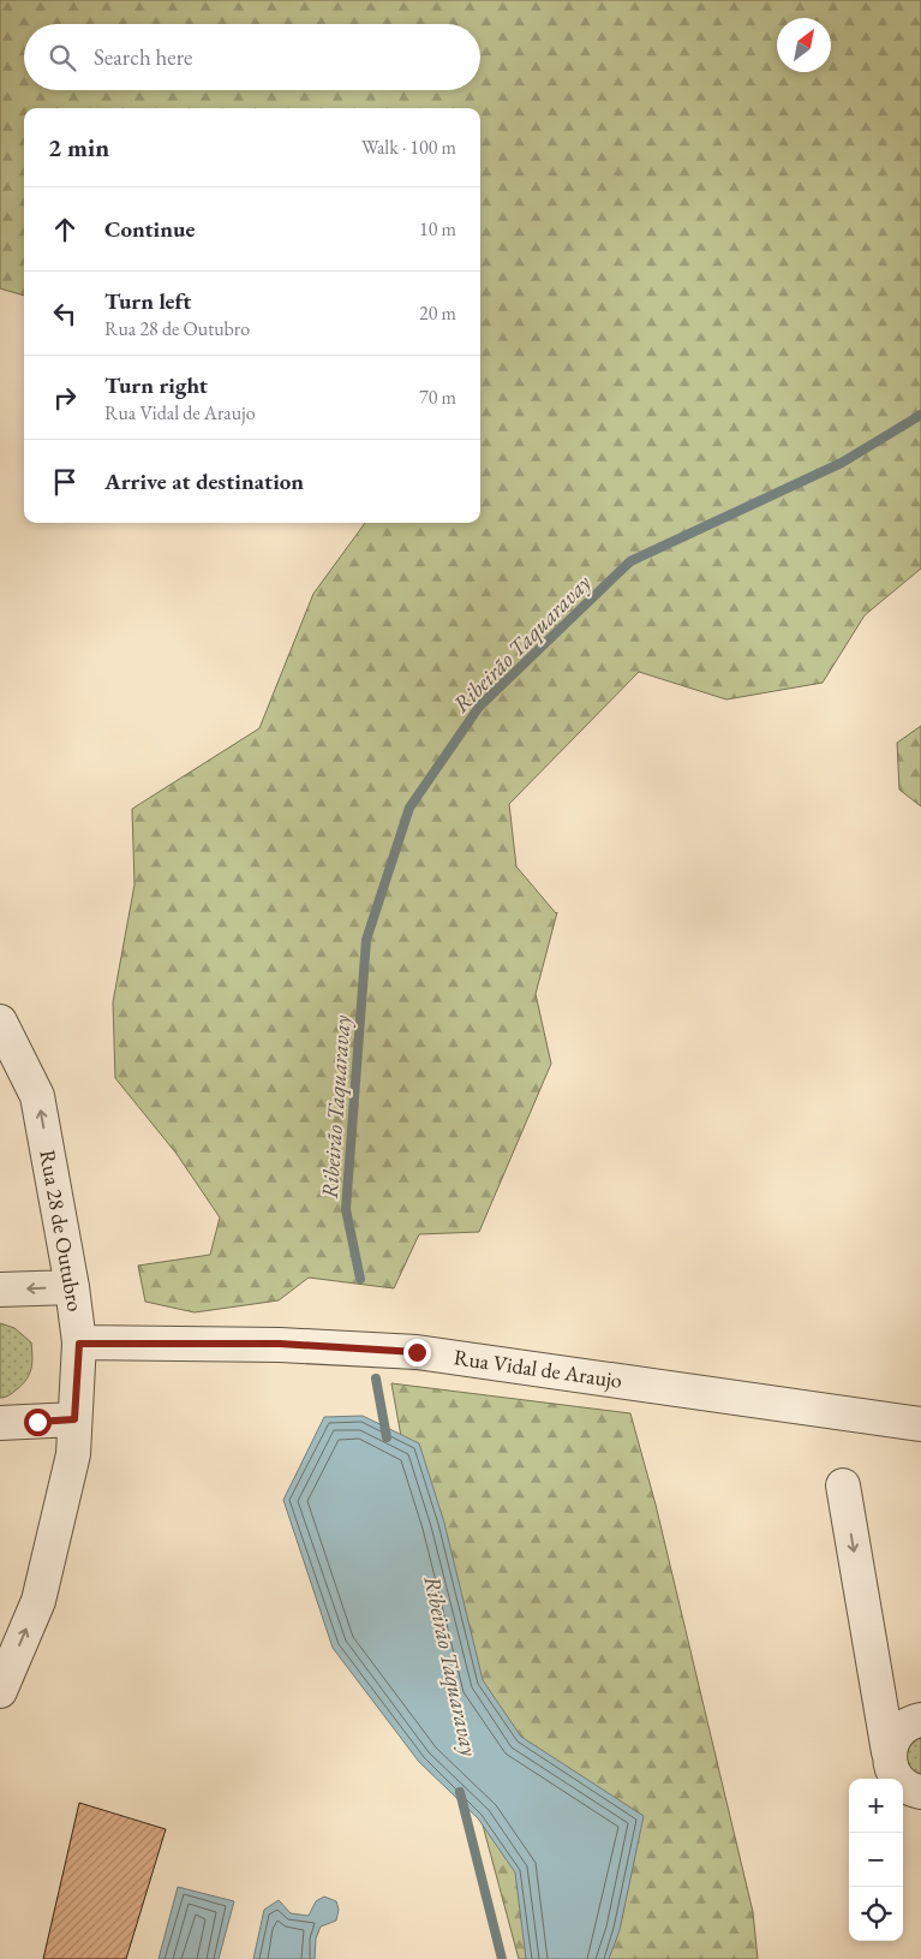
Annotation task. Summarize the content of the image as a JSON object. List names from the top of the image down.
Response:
{
  "streets": {
    "street": ["Rua 28 de Outubro", "Rua Vidal de Araujo"]
  },
  "crossings": [
    ["Rua 28 de Outubro", "Rua Vidal de Araujo"]
  ],
  "one_way": ["Rua 28 de Outubro"],
  "water": ["Ribeirão Taquaravay"],
  "north": "top right",
  "page": {
    "search": "Search here",
    "heading": ["2 min", "Walk · 100 m"],
    "list": [
      ["Continue", "10 m"],
      ["Turn left", "Rua 28 de Outubro", "20 m"],
      ["Turn right", "Rua Vidal de Araujo", "70 m"],
      "Arrive at destination"
    ],
    "map_buttons": ["+", "−"]
  }
}
